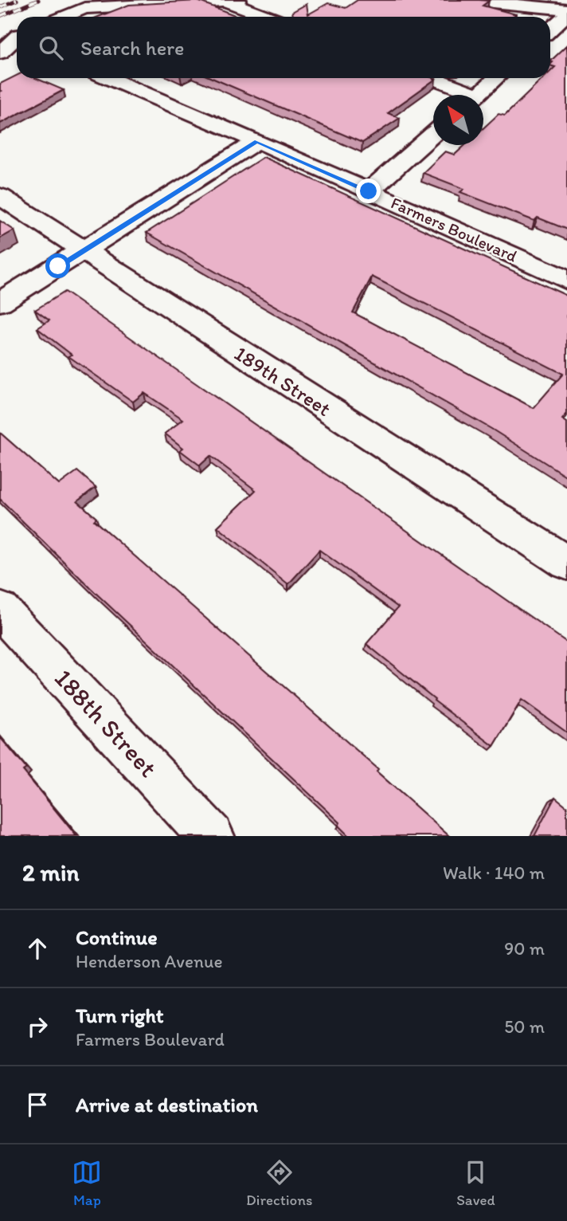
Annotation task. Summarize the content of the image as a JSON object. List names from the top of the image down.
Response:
{
  "streets": {
    "street": ["Farmers Boulevard", "189th Street", "188th Street"]
  },
  "north": "top left",
  "page": {
    "search": "Search here",
    "heading": ["2 min", "Walk · 140 m"],
    "list": [
      ["Continue", "Henderson Avenue", "90 m"],
      ["Turn right", "Farmers Boulevard", "50 m"],
      "Arrive at destination"
    ],
    "nav": ["Map", "Directions", "Saved"]
  }
}
